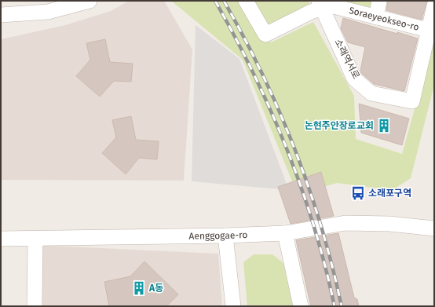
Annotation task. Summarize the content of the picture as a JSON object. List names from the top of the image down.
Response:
{
  "streets": {
    "street": ["Soraeyeokseo-ro", "소래역서로", "Aenggogae-ro"]
  },
  "crossings": [
    ["Soraeyeokseo-ro", "소래역서로"]
  ],
  "places": {
    "building": ["논현주안장로교회", "A동"],
    "bus stop": ["소래포구역"]
  }
}
